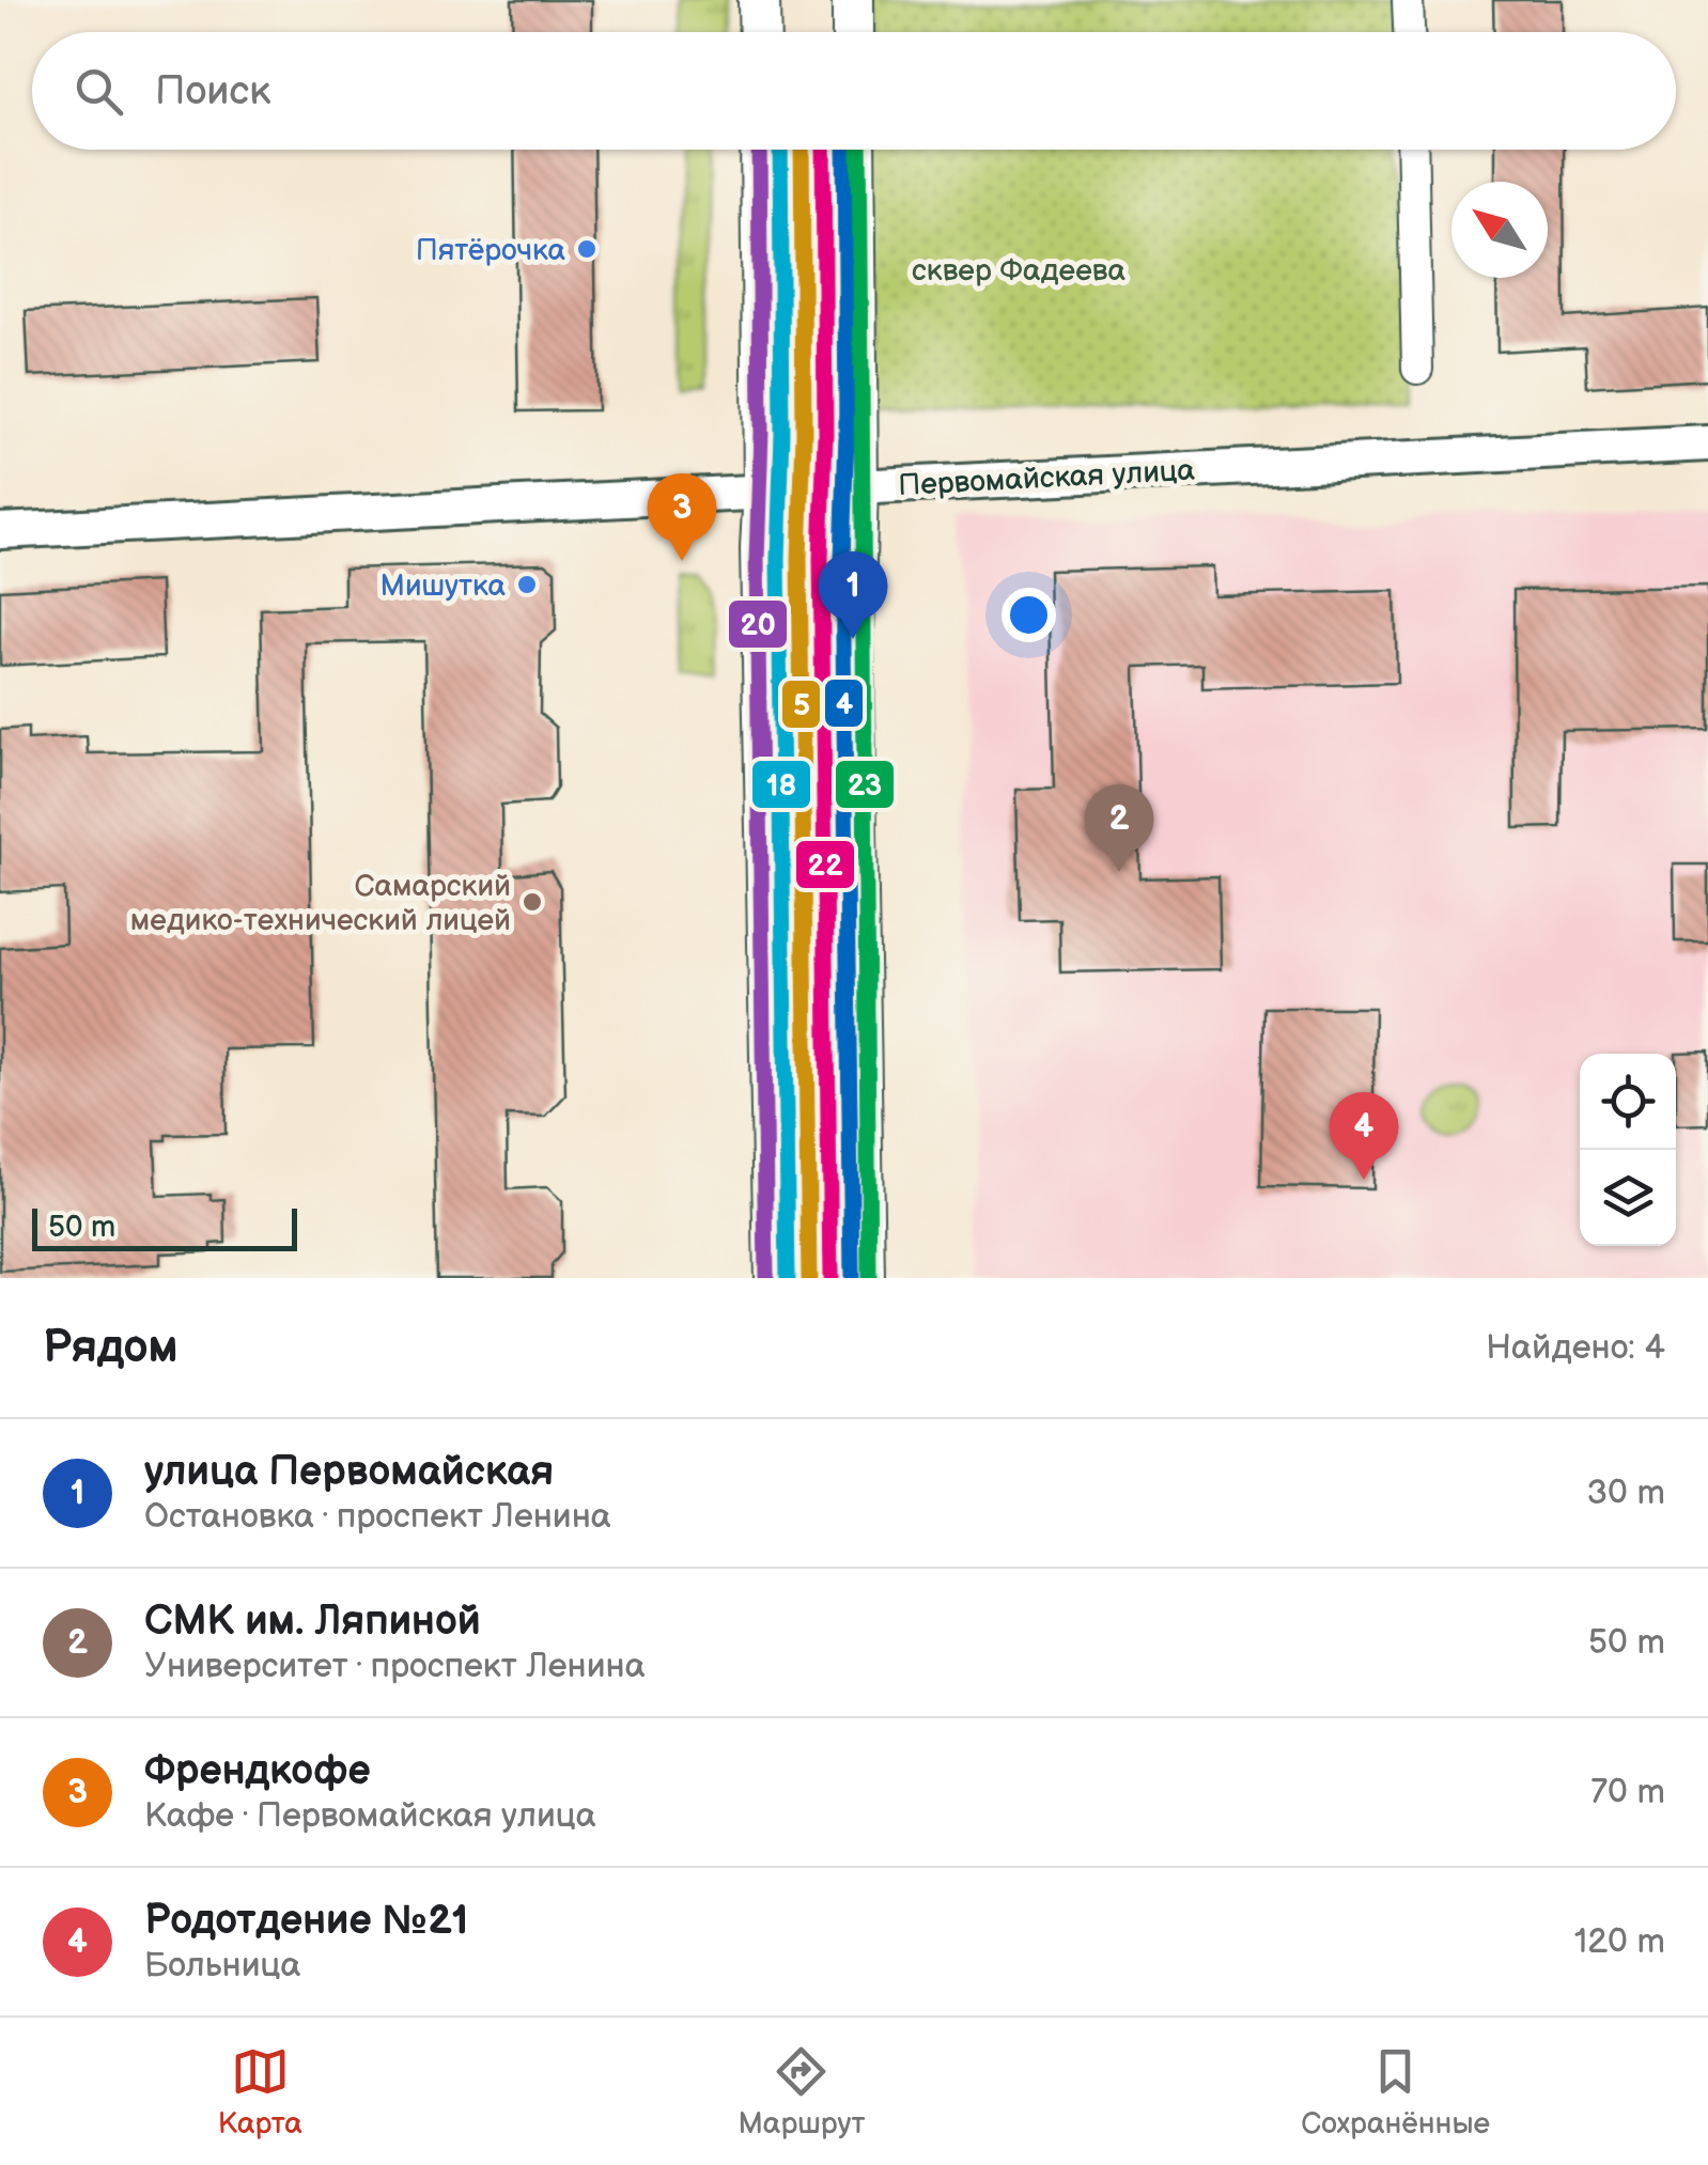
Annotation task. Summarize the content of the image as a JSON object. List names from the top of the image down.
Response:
{
  "streets": {
    "street": ["Первомайская улица"]
  },
  "parks": ["сквер Фадеева"],
  "places": ["Пятёрочка", "Мишутка", "Самарский медико-технический лицей"],
  "lines": [
    "transit line 5",
    "transit line 18",
    "transit line 22",
    "transit line 20",
    "tram line 4",
    "transit line 23"
  ],
  "scale_bar": "50 m",
  "north": "top left",
  "page": {
    "search": "Поиск",
    "pins": [
      "3",
      "1",
      "2",
      "4"
    ],
    "scale": "50 m",
    "heading": ["Рядом", "Найдено: 4"],
    "list": [
      {
        "mark": "1",
        "name": "улица Первомайская",
        "note": "Остановка · проспект Ленина",
        "value": "30 m"
      },
      {
        "mark": "2",
        "name": "СМК им. Ляпиной",
        "note": "Университет · проспект Ленина",
        "value": "50 m"
      },
      {
        "mark": "3",
        "name": "Френдкофе",
        "note": "Кафе · Первомайская улица",
        "value": "70 m"
      },
      {
        "mark": "4",
        "name": "Родотдение №21",
        "note": "Больница",
        "value": "120 m"
      }
    ],
    "nav": ["Карта", "Маршрут", "Сохранённые"]
  }
}
